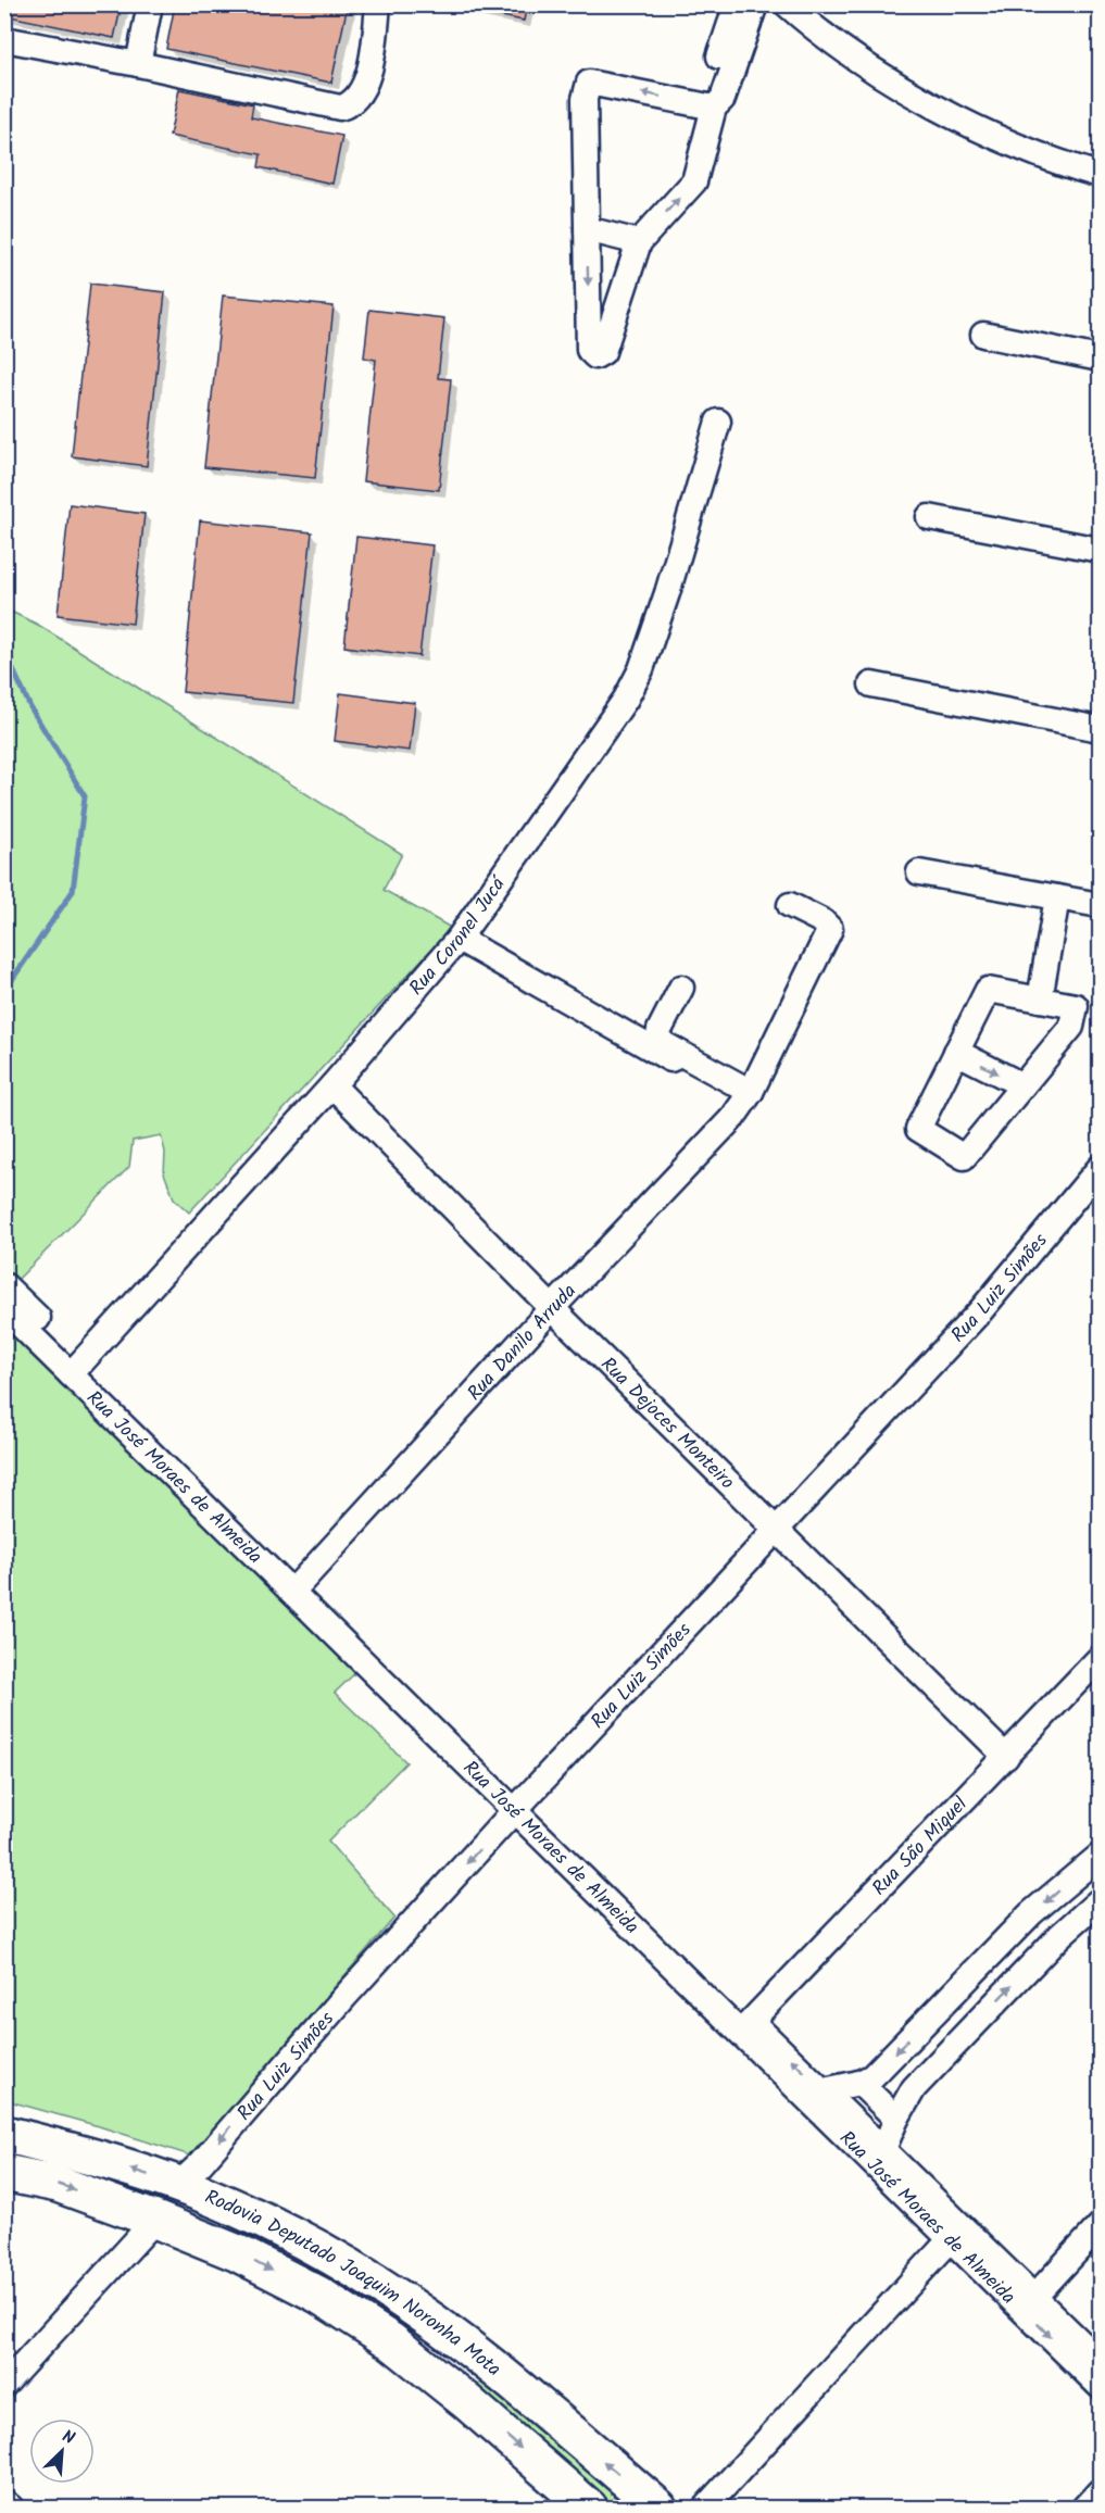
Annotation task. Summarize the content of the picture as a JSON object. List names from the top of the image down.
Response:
{
  "streets": {
    "highway": ["Rodovia Deputado Joaquim Noronha Mota"],
    "street": [
      "Rua Coronel Jucá",
      "Rua Luiz Simões",
      "Rua Danilo Arruda",
      "Rua Dejoces Monteiro",
      "Rua José Moraes de Almeida",
      "Rua São Miguel"
    ]
  },
  "crossings": [
    ["Rua Coronel Jucá", "Rua Dejoces Monteiro"],
    ["Rua Coronel Jucá", "Rua José Moraes de Almeida"],
    ["Rua Luiz Simões", "Rua Dejoces Monteiro"],
    ["Rua Luiz Simões", "Rua José Moraes de Almeida"],
    ["Rua Luiz Simões", "Rodovia Deputado Joaquim Noronha Mota"],
    ["Rua Danilo Arruda", "Rua Dejoces Monteiro"],
    ["Rua Danilo Arruda", "Rua José Moraes de Almeida"],
    ["Rua Dejoces Monteiro", "Rua São Miguel"],
    ["Rua José Moraes de Almeida", "Rua São Miguel"]
  ],
  "one_way": ["Rua Luiz Simões"],
  "north": "top right"
}
